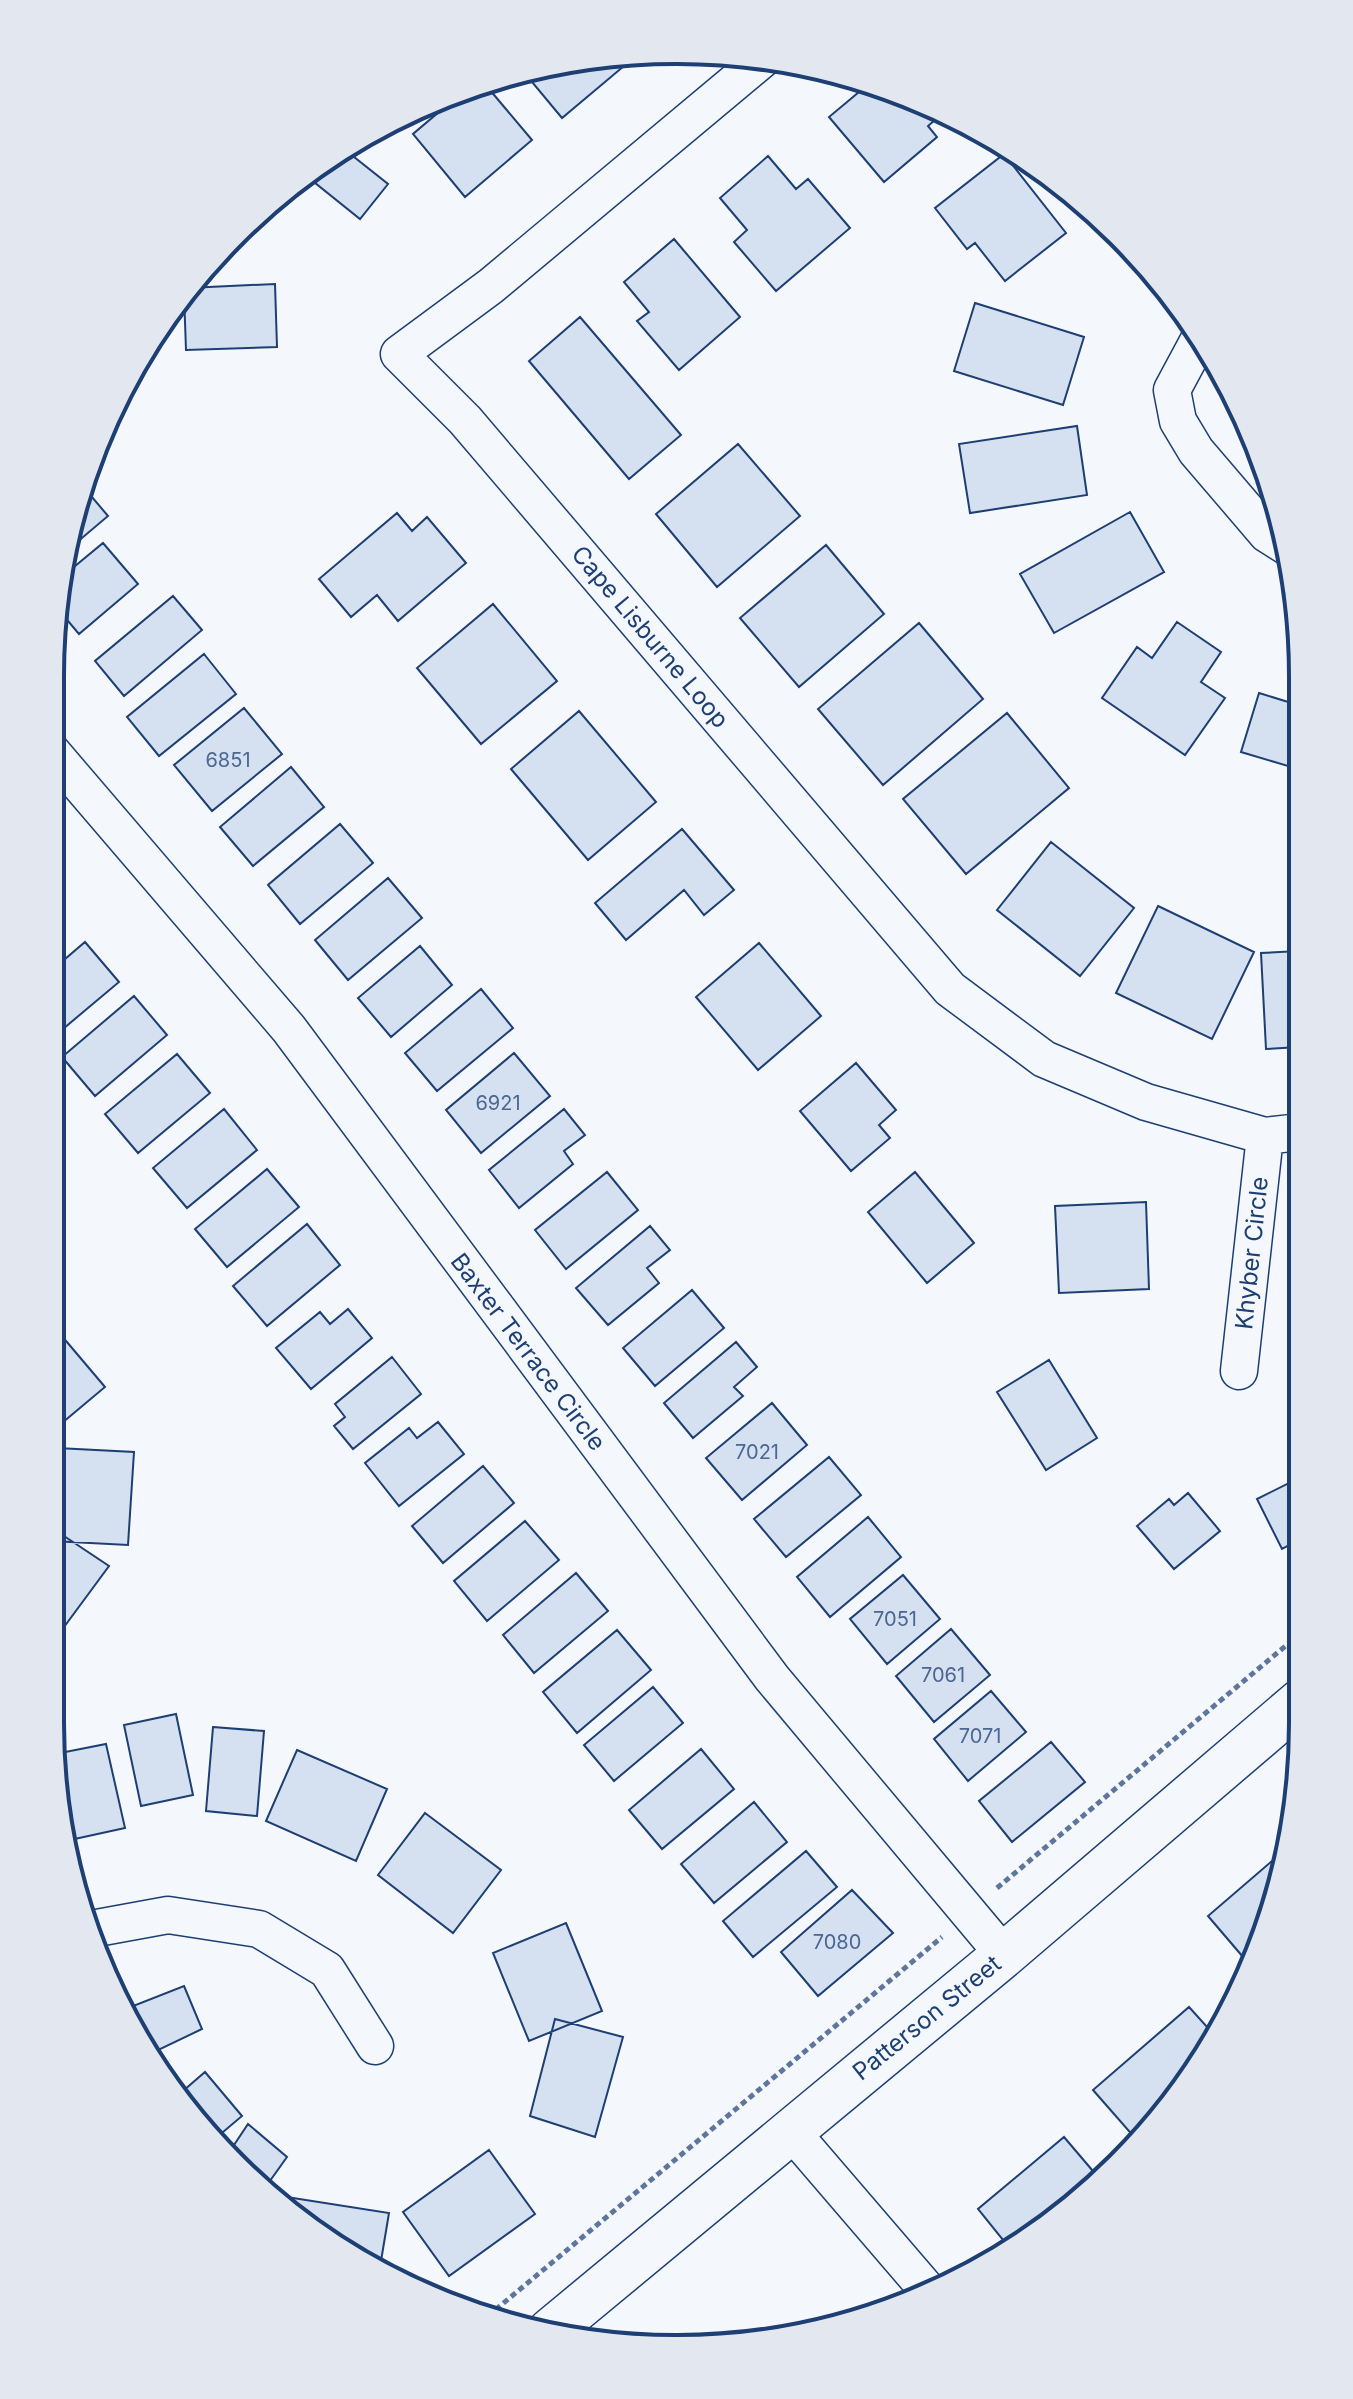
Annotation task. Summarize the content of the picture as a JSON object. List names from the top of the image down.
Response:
{
  "streets": {
    "street": [
      "Cape Lisburne Loop",
      "Khyber Circle",
      "Baxter Terrace Circle",
      "Patterson Street"
    ]
  },
  "crossings": [
    ["Cape Lisburne Loop", "Khyber Circle"],
    ["Baxter Terrace Circle", "Patterson Street"]
  ],
  "house_numbers": [
    "6851",
    "6921",
    "7021",
    "7051",
    "7061",
    "7071",
    "7080"
  ]
}
